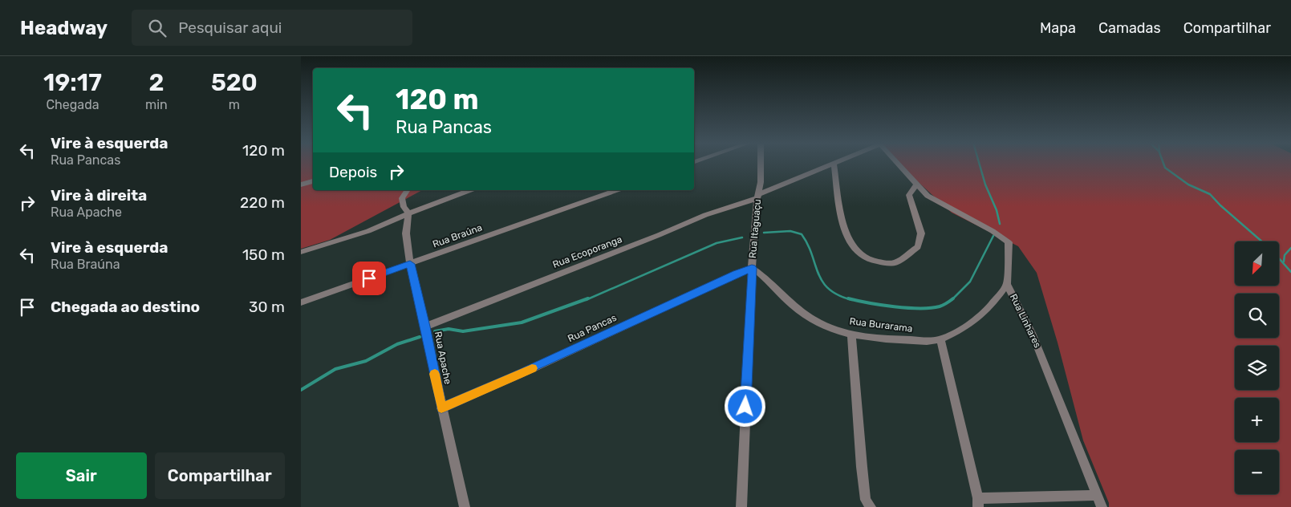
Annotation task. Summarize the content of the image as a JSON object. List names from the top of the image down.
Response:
{
  "streets": {
    "street": [
      "Rua Itaguaçu",
      "Rua Braúna",
      "Rua Ecoporanga",
      "Rua Linhares",
      "Rua Burarama",
      "Rua Pancas",
      "Rua Apache"
    ]
  },
  "crossings": [
    ["Rua Itaguaçu", "Rua Ecoporanga"],
    ["Rua Itaguaçu", "Rua Burarama"],
    ["Rua Itaguaçu", "Rua Pancas"],
    ["Rua Braúna", "Rua Apache"],
    ["Rua Ecoporanga", "Rua Apache"],
    ["Rua Linhares", "Rua Burarama"],
    ["Rua Burarama", "Rua Pancas"],
    ["Rua Pancas", "Rua Apache"]
  ],
  "north": "bottom left",
  "page": {
    "header": "Headway",
    "search": "Pesquisar aqui",
    "nav": ["Mapa", "Camadas", "Compartilhar"],
    "eta": [
      "19:17",
      "Chegada",
      "2",
      "min",
      "520",
      "m"
    ],
    "turn": ["120 m", "Rua Pancas"],
    "list": [
      {
        "name": "Vire à esquerda",
        "note": "Rua Pancas",
        "value": "120 m"
      },
      {
        "name": "Vire à direita",
        "note": "Rua Apache",
        "value": "220 m"
      },
      {
        "name": "Vire à esquerda",
        "note": "Rua Braúna",
        "value": "150 m"
      },
      {
        "name": "Chegada ao destino",
        "value": "30 m"
      }
    ],
    "then": "Depois",
    "map_buttons": ["+", "−"],
    "buttons": ["Sair", "Compartilhar"]
  }
}
